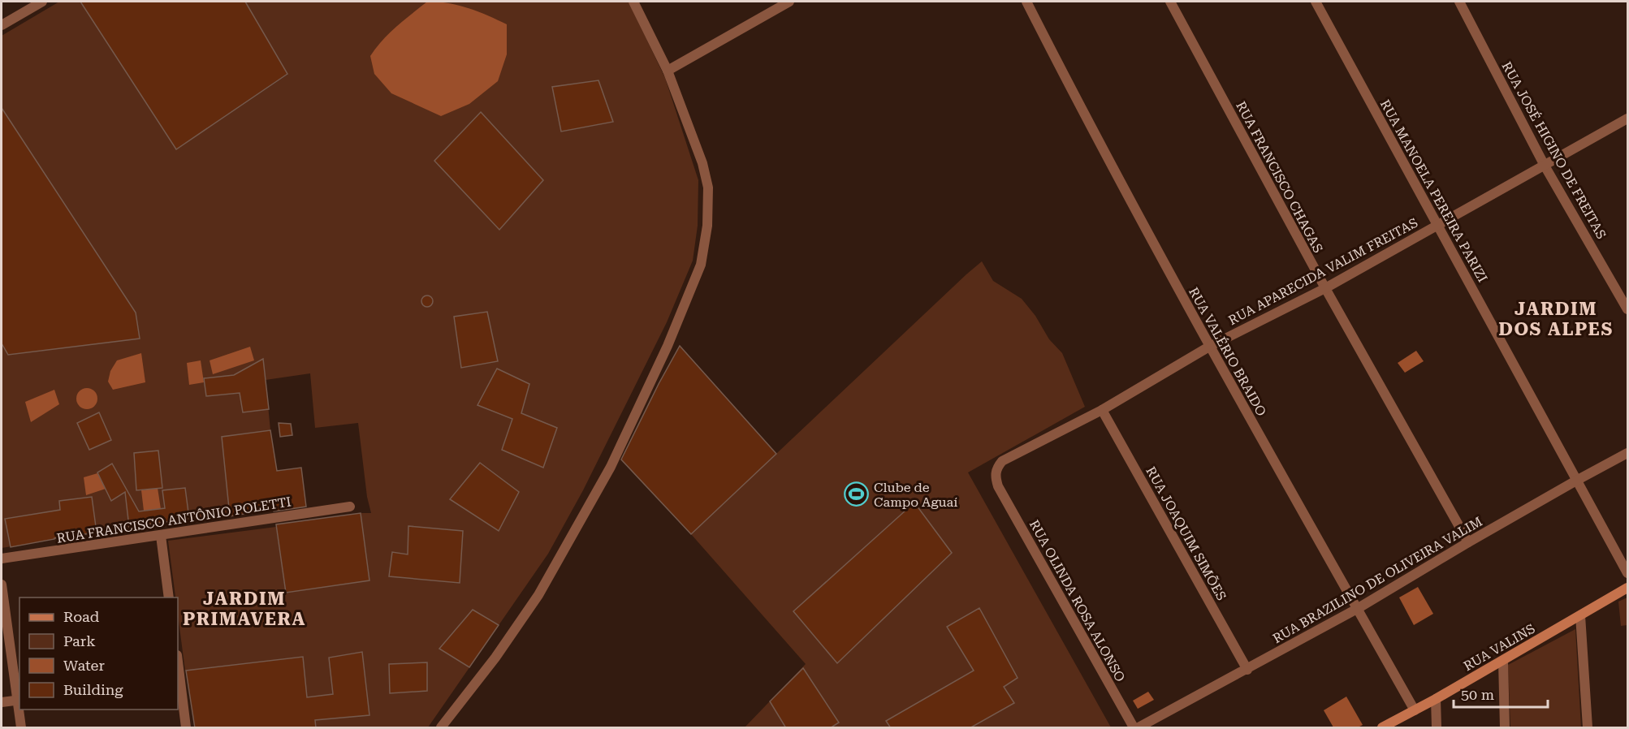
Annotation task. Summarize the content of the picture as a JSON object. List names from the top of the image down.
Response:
{
  "streets": {
    "street": [
      "RUA JOSÉ HIGINO DE FREITAS",
      "RUA FRANCISCO CHAGAS",
      "RUA MANOELA PEREIRA PARIZI",
      "RUA APARECIDA VALIM FREITAS",
      "RUA VALÉRIO BRAIDO",
      "RUA FRANCISCO ANTÔNIO POLETTI",
      "RUA JOAQUIM SIMÕES",
      "RUA BRAZILINO DE OLIVEIRA VALIM",
      "RUA OLINDA ROSA ALONSO",
      "RUA VALINS"
    ]
  },
  "crossings": [
    ["RUA JOSÉ HIGINO DE FREITAS", "RUA APARECIDA VALIM FREITAS"],
    ["RUA FRANCISCO CHAGAS", "RUA APARECIDA VALIM FREITAS"],
    ["RUA FRANCISCO CHAGAS", "RUA BRAZILINO DE OLIVEIRA VALIM"],
    ["RUA MANOELA PEREIRA PARIZI", "RUA APARECIDA VALIM FREITAS"],
    ["RUA MANOELA PEREIRA PARIZI", "RUA BRAZILINO DE OLIVEIRA VALIM"],
    ["RUA APARECIDA VALIM FREITAS", "RUA VALÉRIO BRAIDO"],
    ["RUA APARECIDA VALIM FREITAS", "RUA JOAQUIM SIMÕES"],
    ["RUA APARECIDA VALIM FREITAS", "RUA OLINDA ROSA ALONSO"],
    ["RUA VALÉRIO BRAIDO", "RUA BRAZILINO DE OLIVEIRA VALIM"],
    ["RUA VALÉRIO BRAIDO", "RUA VALINS"],
    ["RUA JOAQUIM SIMÕES", "RUA BRAZILINO DE OLIVEIRA VALIM"]
  ],
  "districts": ["JARDIM DOS ALPES", "JARDIM PRIMAVERA"],
  "places": {
    "sports": ["Clube de Campo Aguaí"]
  },
  "legend": [
    "Road",
    "Park",
    "Water",
    "Building"
  ],
  "scale_bar": "50 m"
}
